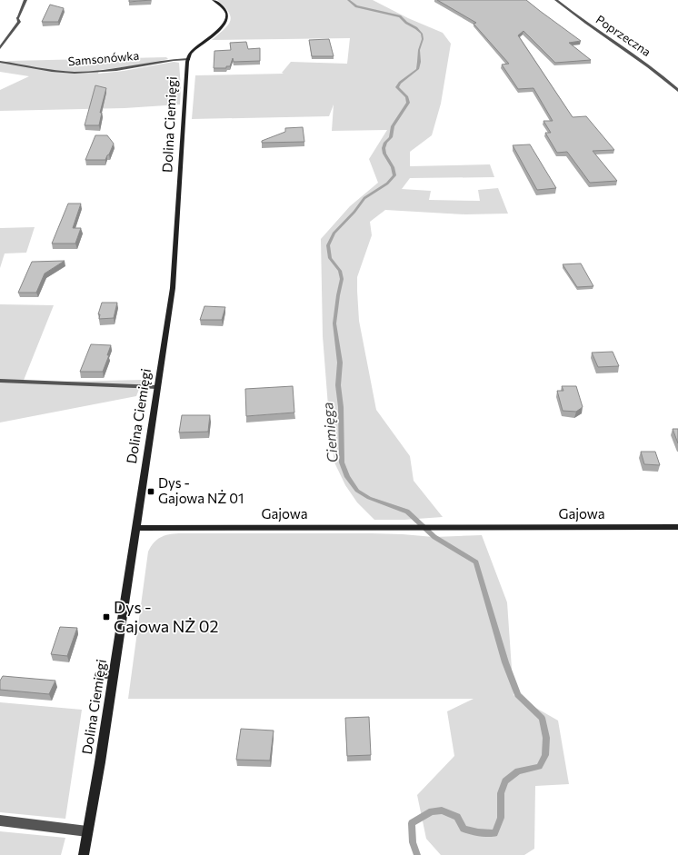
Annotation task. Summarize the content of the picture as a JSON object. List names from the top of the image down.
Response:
{
  "streets": {
    "street": [
      "Poprzeczna",
      "Samsonówka",
      "Dolina Ciemięgi",
      "Gajowa"
    ]
  },
  "crossings": [
    ["Samsonówka", "Dolina Ciemięgi"],
    ["Dolina Ciemięgi", "Gajowa"]
  ],
  "water": ["Ciemięga"],
  "places": {
    "transit": ["Dys - Gajowa NŻ 01", "Dys - Gajowa NŻ 02"]
  }
}
